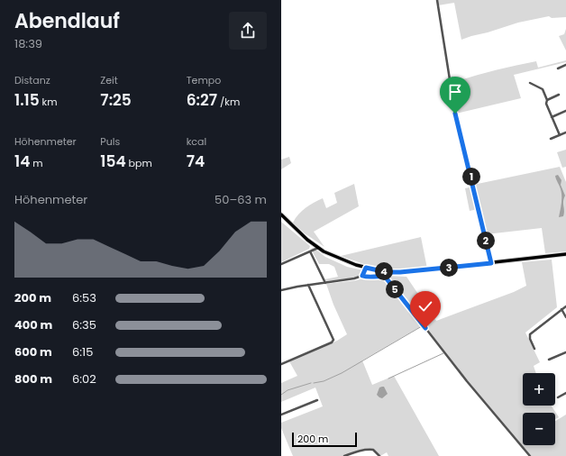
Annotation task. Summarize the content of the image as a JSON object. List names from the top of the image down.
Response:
{
  "scale_bar": "200 m",
  "page": {
    "heading": ["Abendlauf", "18:39"],
    "stats": [
      ["Distanz", "1.15 km"],
      ["Zeit", "7:25"],
      ["Tempo", "6:27 /km"],
      ["Höhenmeter", "14 m"],
      ["Puls", "154 bpm"],
      ["kcal", "74"]
    ],
    "pins": [
      "1",
      "2",
      "3",
      "4",
      "5"
    ],
    "chart": ["Höhenmeter", "50–63 m"],
    "list": [
      {
        "name": "200 m",
        "note": "6:53"
      },
      {
        "name": "400 m",
        "note": "6:35"
      },
      {
        "name": "600 m",
        "note": "6:15"
      },
      {
        "name": "800 m",
        "note": "6:02"
      }
    ],
    "map_buttons": ["+", "−"],
    "scale": "200 m"
  }
}
